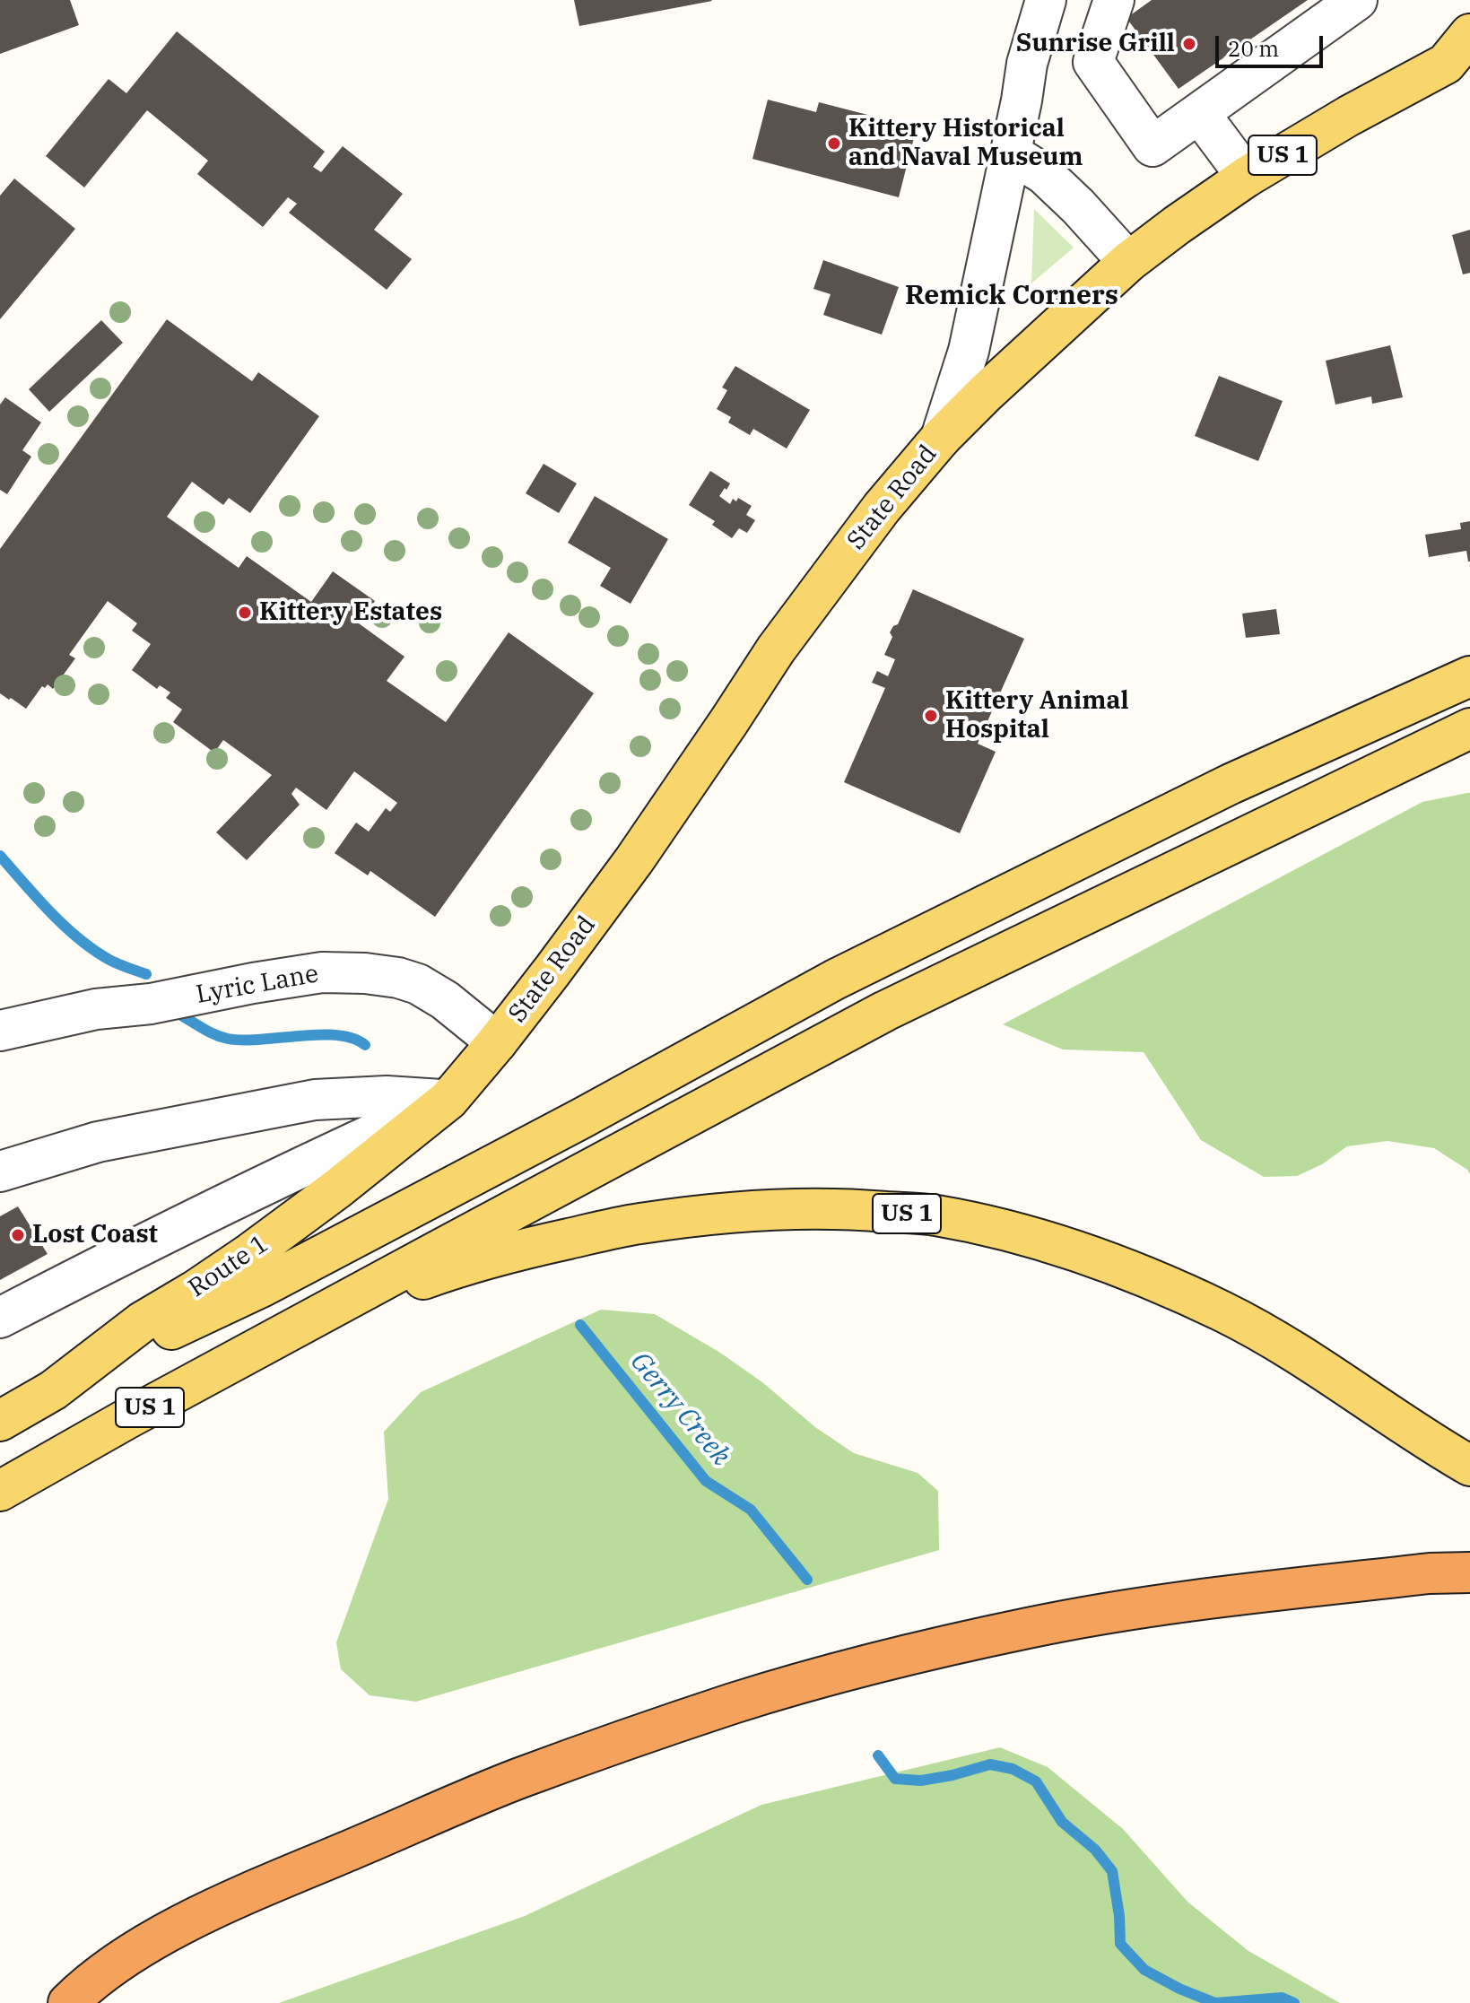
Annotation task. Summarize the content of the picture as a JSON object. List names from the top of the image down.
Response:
{
  "streets": {
    "main road": ["US 1", "State Road", "Route 1"],
    "street": ["Lyric Lane"]
  },
  "crossings": [
    ["State Road", "Lyric Lane"],
    ["State Road", "Route 1"]
  ],
  "districts": ["Remick Corners"],
  "water": ["Gerry Creek"],
  "places": [
    "Sunrise Grill",
    "Kittery Historical and Naval Museum",
    "Kittery Estates",
    "Kittery Animal Hospital",
    "Lost Coast"
  ],
  "scale_bar": "20 m"
}
